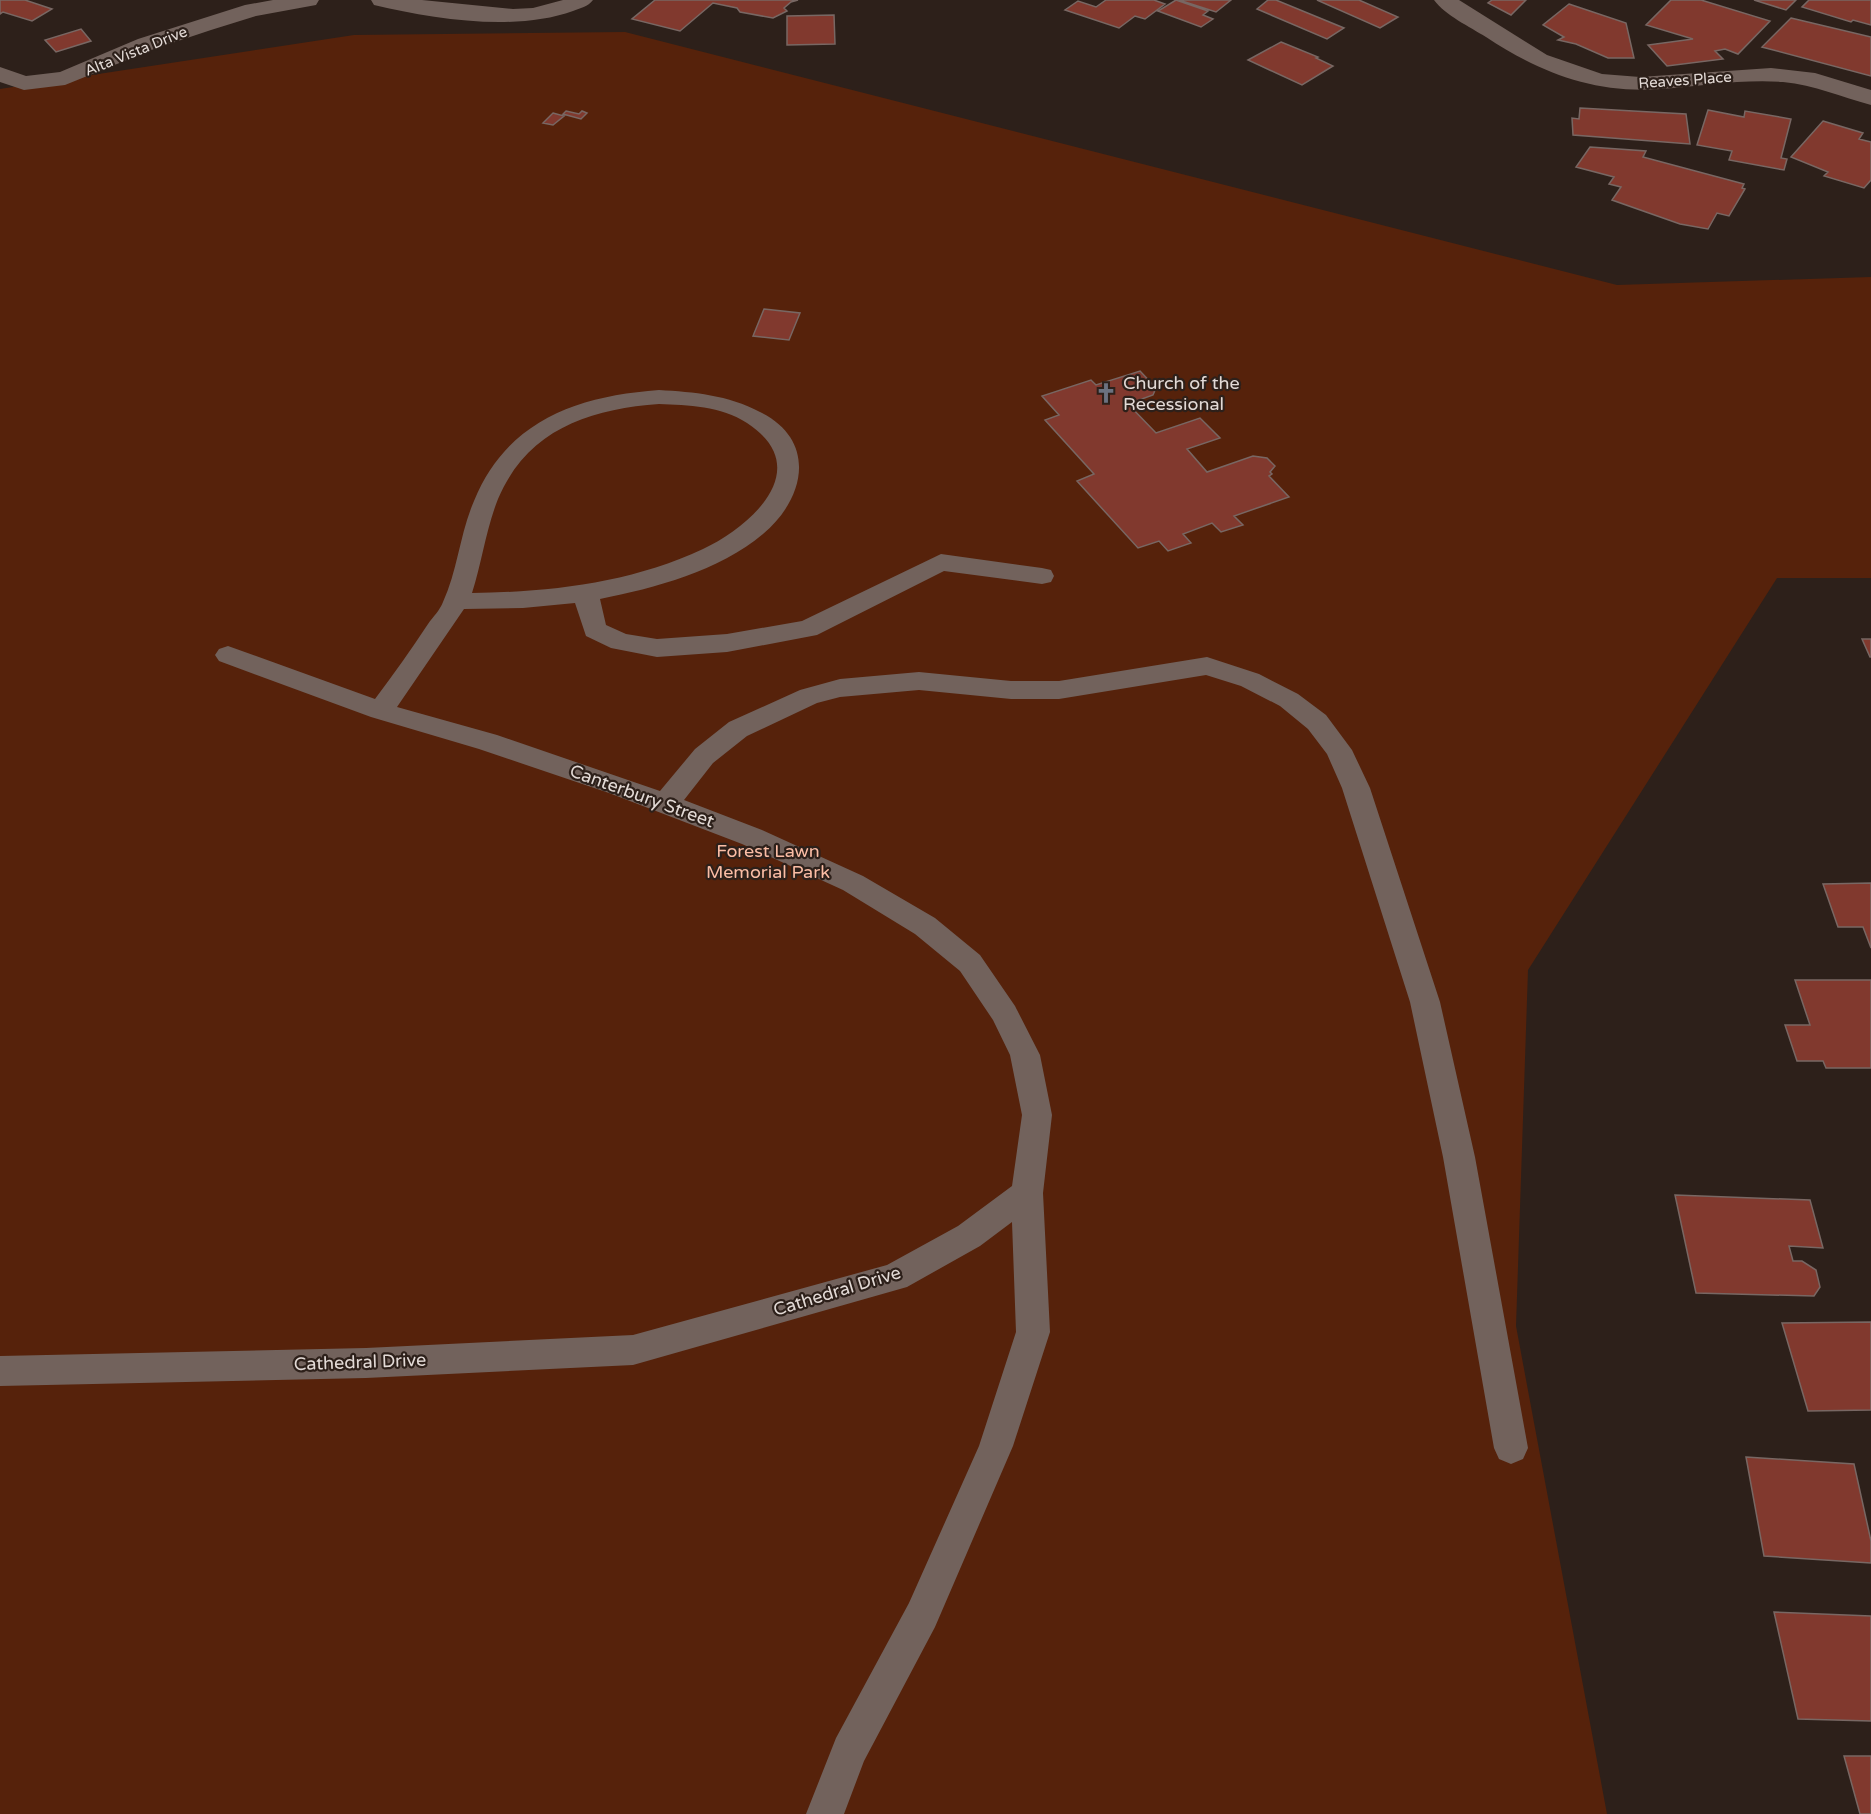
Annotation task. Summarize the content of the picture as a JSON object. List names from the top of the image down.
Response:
{
  "streets": {
    "street": ["Alta Vista Drive", "Reaves Place"],
    "lane": ["Canterbury Street", "Cathedral Drive"]
  },
  "crossings": [
    ["Canterbury Street", "Cathedral Drive"]
  ],
  "parks": ["Forest Lawn Memorial Park"],
  "places": {
    "church": ["Church of the Recessional"]
  }
}
